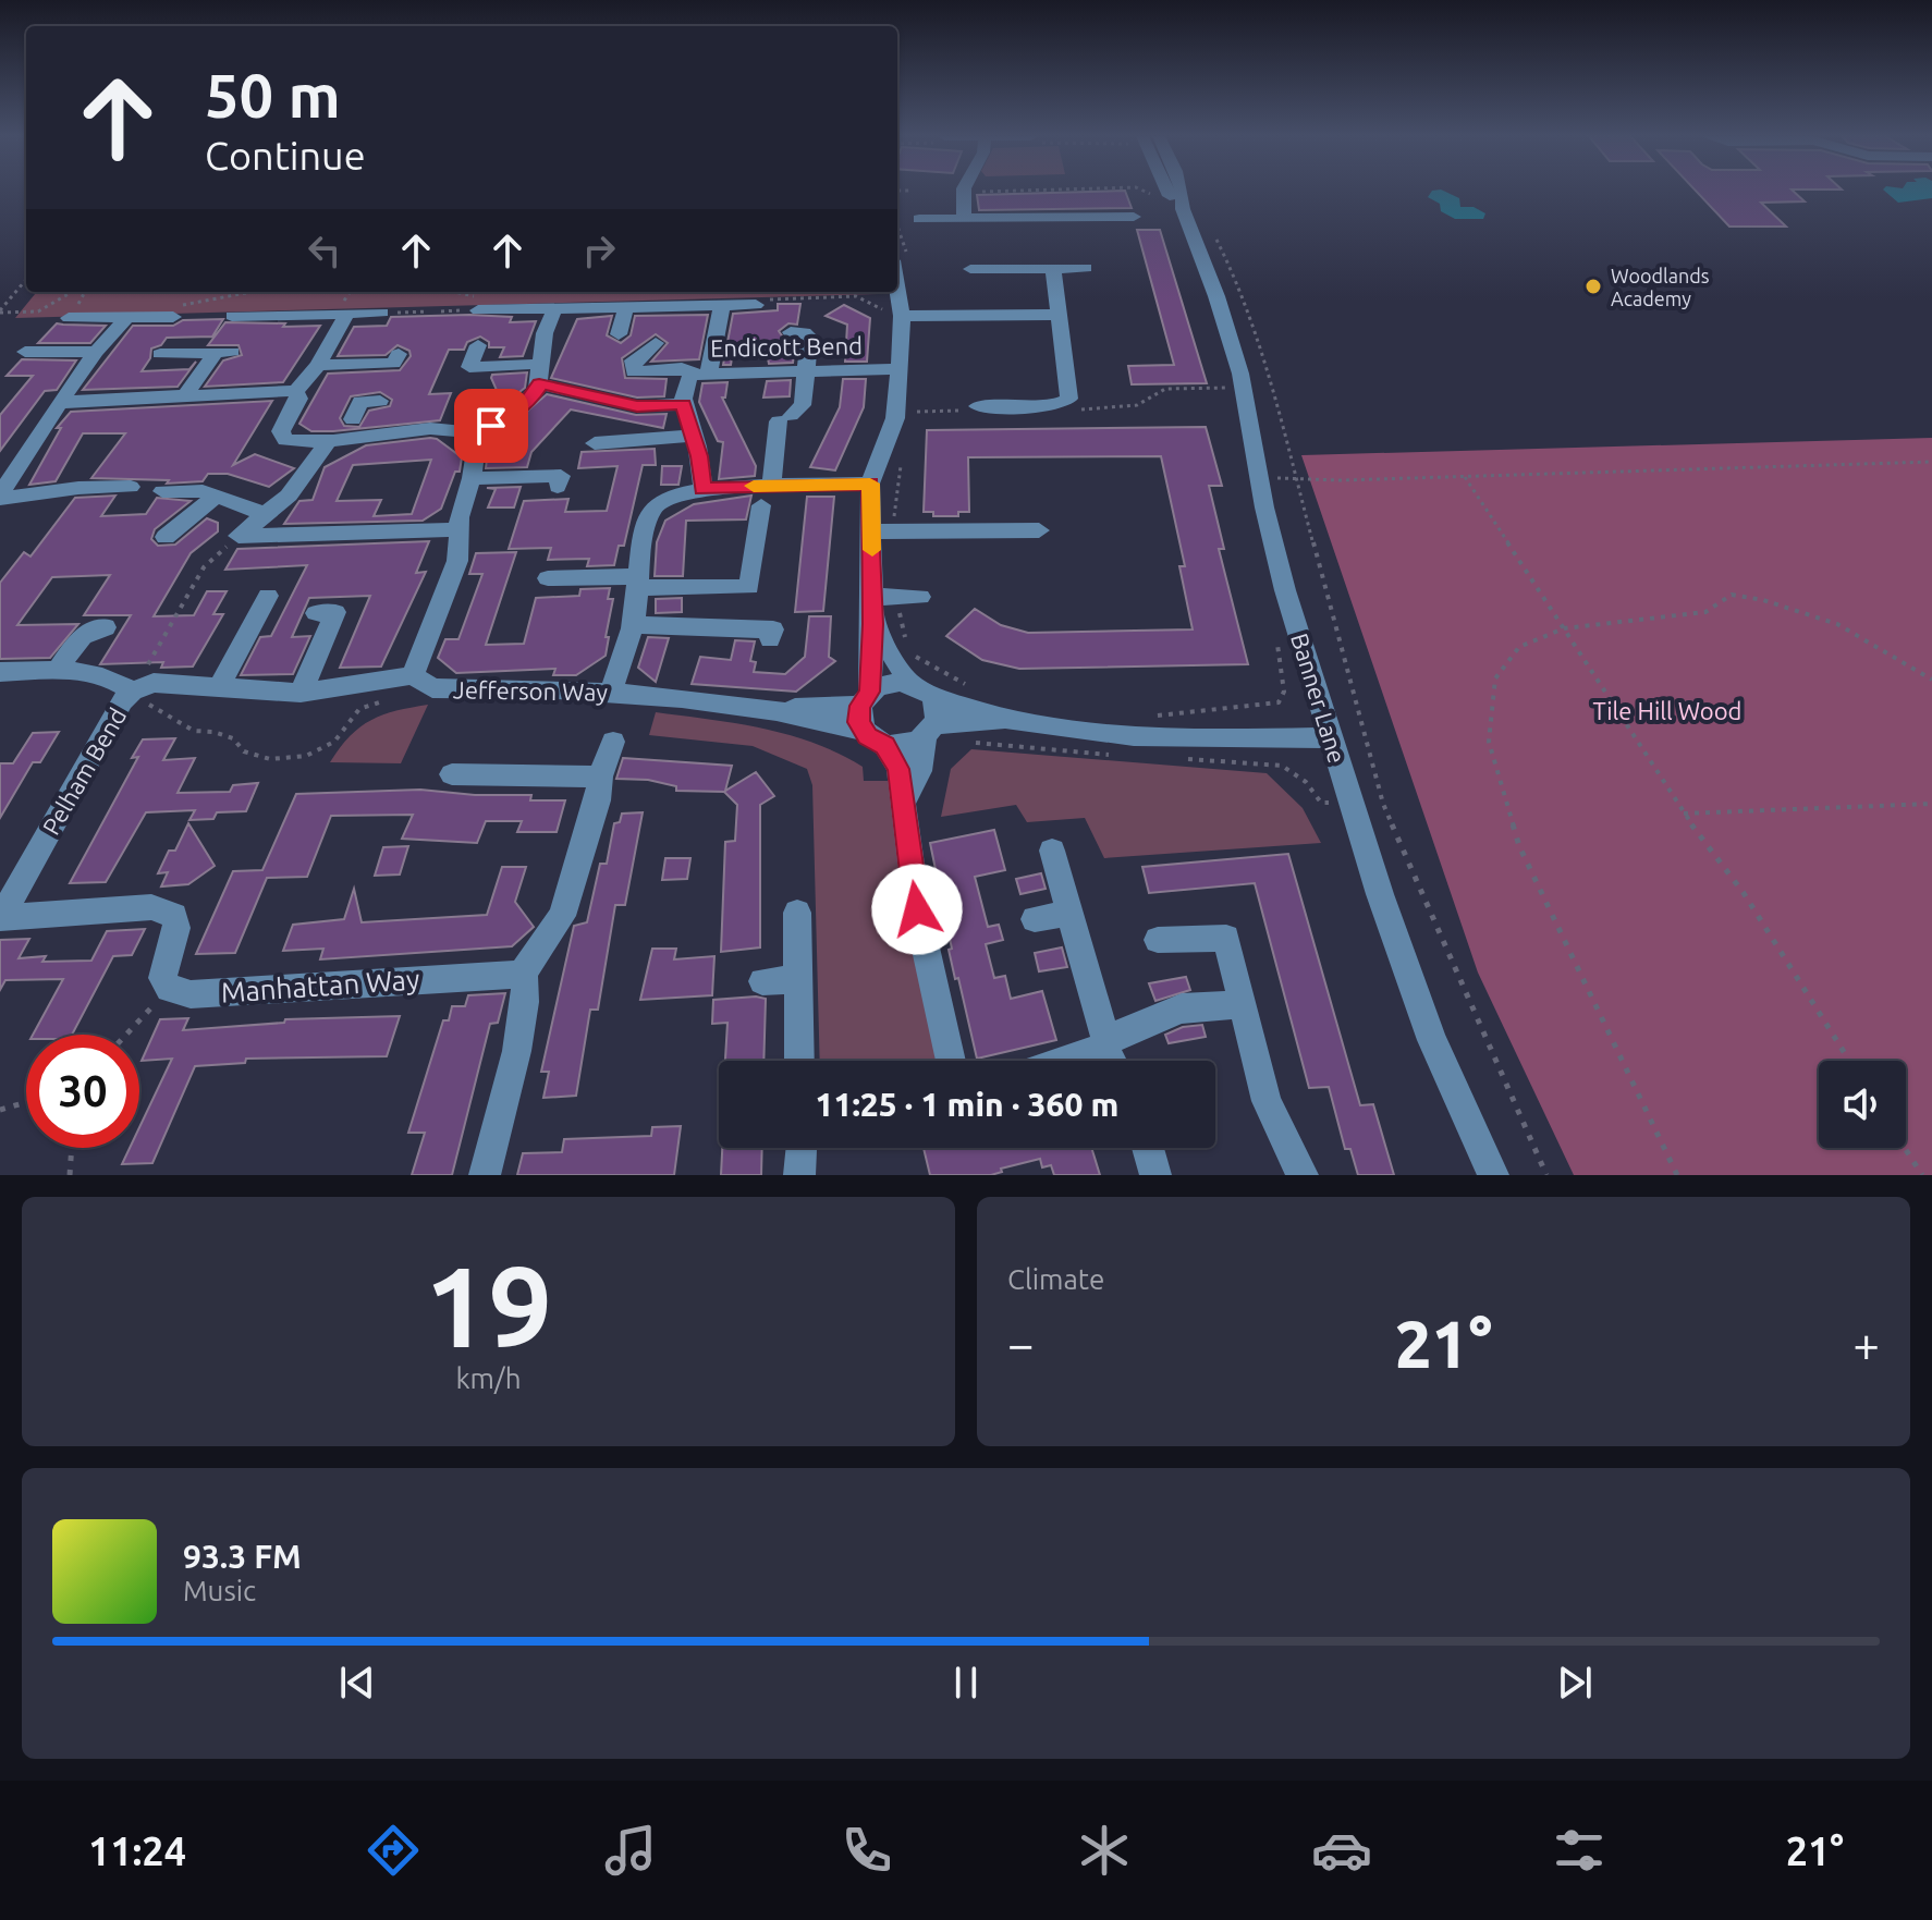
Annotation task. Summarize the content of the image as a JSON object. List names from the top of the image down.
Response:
{
  "streets": {
    "street": [
      "Endicott Bend",
      "Jefferson Way",
      "Banner Lane",
      "Pelham Bend",
      "Manhattan Way"
    ]
  },
  "crossings": [
    ["Jefferson Way", "Pelham Bend"]
  ],
  "parks": ["Tile Hill Wood"],
  "places": ["Woodlands Academy"],
  "page": {
    "turn": ["50 m", "Continue"],
    "limit": "30",
    "trip": "11:25 · 1 min · 360 m",
    "tile": [
      ["19", "km/h"],
      "Climate"
    ],
    "heat": ["−", "21°", "+"],
    "song": ["93.3 FM", "Music"],
    "tabs": ["11:24", "21°"]
  }
}
